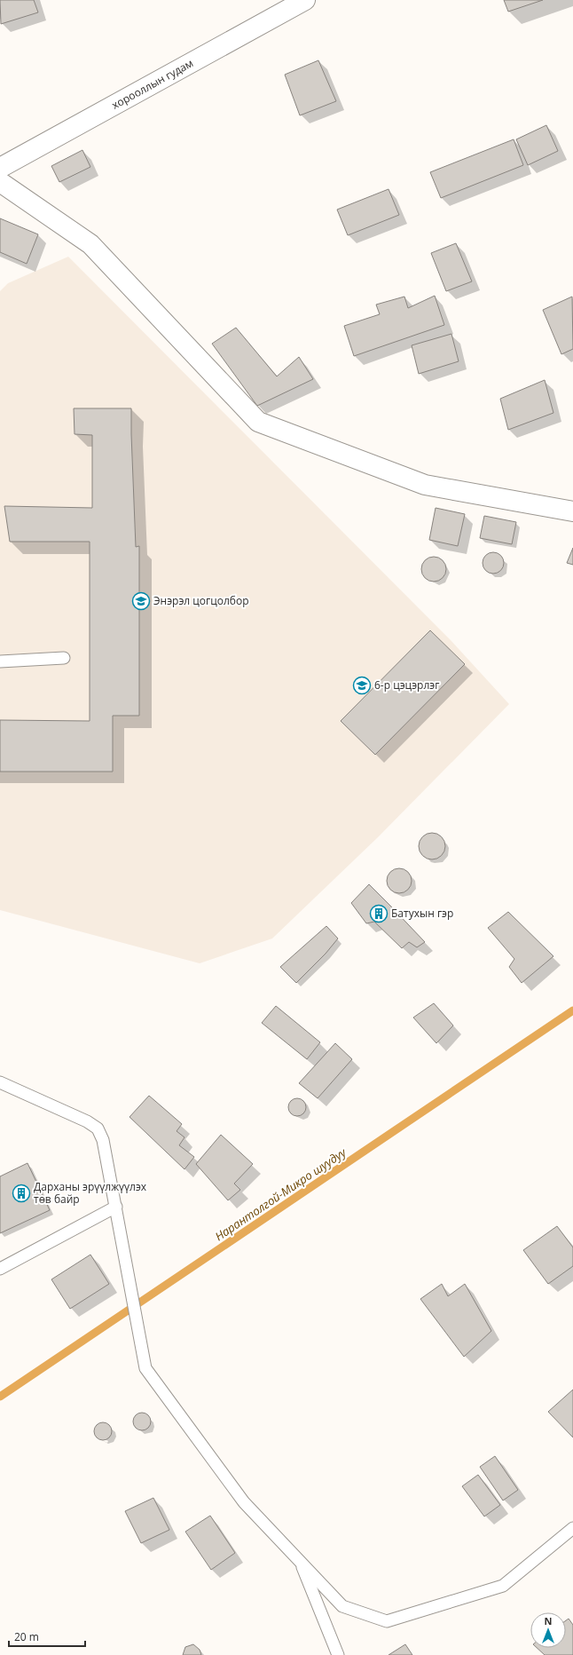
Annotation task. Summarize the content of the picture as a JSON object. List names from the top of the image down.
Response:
{
  "streets": {
    "street": ["хорооллын гудам"]
  },
  "water": ["Нарантолгой-Микро шуудуу"],
  "places": {
    "school or university": ["Энэрэл цогцолбор", "6-р цэцэрлэг"],
    "building": ["Батухын гэр", "Дарханы эрүүлжүүлэх төв байр"]
  },
  "scale_bar": "20 m",
  "north": "top"
}
